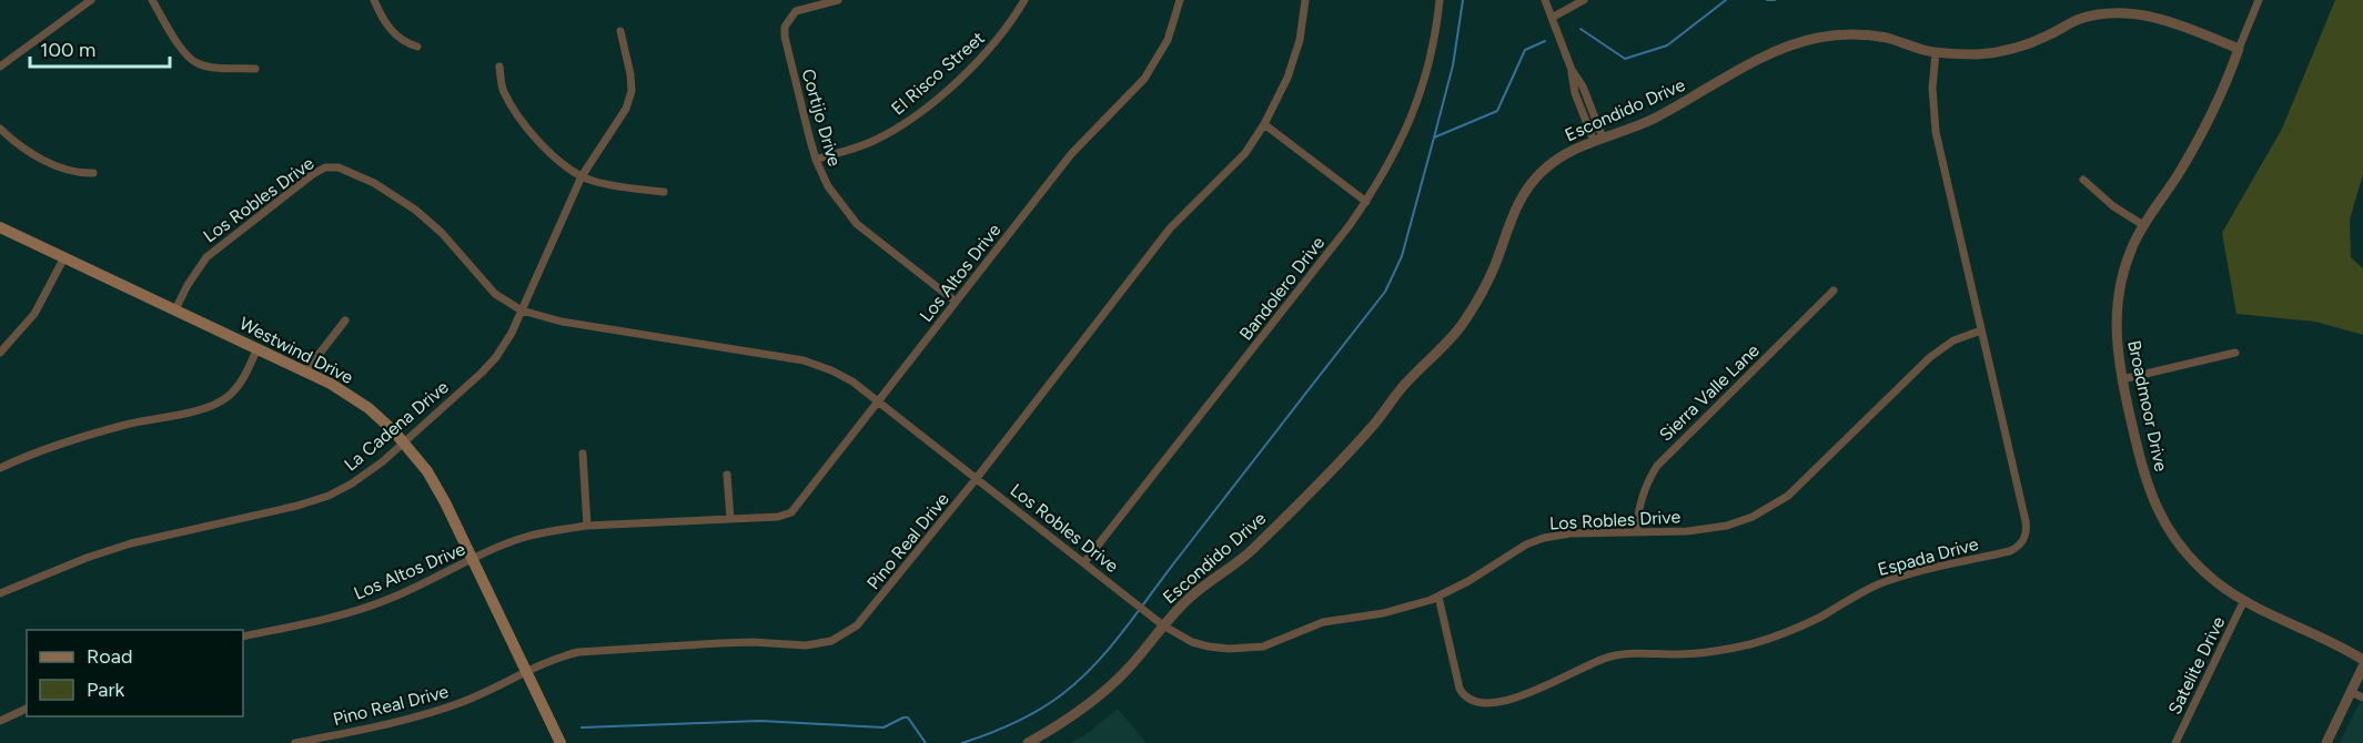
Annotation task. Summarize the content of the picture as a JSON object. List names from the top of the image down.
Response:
{
  "streets": {
    "main road": ["Westwind Drive"],
    "street": [
      "El Risco Street",
      "Escondido Drive",
      "Cortijo Drive",
      "Los Robles Drive",
      "Los Altos Drive",
      "Bandolero Drive",
      "Sierra Valle Lane",
      "Broadmoor Drive",
      "La Cadena Drive",
      "Pino Real Drive",
      "Espada Drive",
      "Satelite Drive"
    ]
  },
  "crossings": [
    ["El Risco Street", "Cortijo Drive"],
    ["Escondido Drive", "Los Robles Drive"],
    ["Escondido Drive", "Broadmoor Drive"],
    ["Escondido Drive", "Espada Drive"],
    ["Cortijo Drive", "Los Altos Drive"],
    ["Los Robles Drive", "Los Altos Drive"],
    ["Los Robles Drive", "Bandolero Drive"],
    ["Los Robles Drive", "Westwind Drive"],
    ["Los Robles Drive", "Sierra Valle Lane"],
    ["Los Robles Drive", "La Cadena Drive"],
    ["Los Robles Drive", "Pino Real Drive"],
    ["Los Robles Drive", "Espada Drive"],
    ["Los Altos Drive", "Westwind Drive"],
    ["Westwind Drive", "La Cadena Drive"],
    ["Westwind Drive", "Pino Real Drive"],
    ["Broadmoor Drive", "Satelite Drive"]
  ],
  "legend": ["Road", "Park"],
  "scale_bar": "100 m"
}
